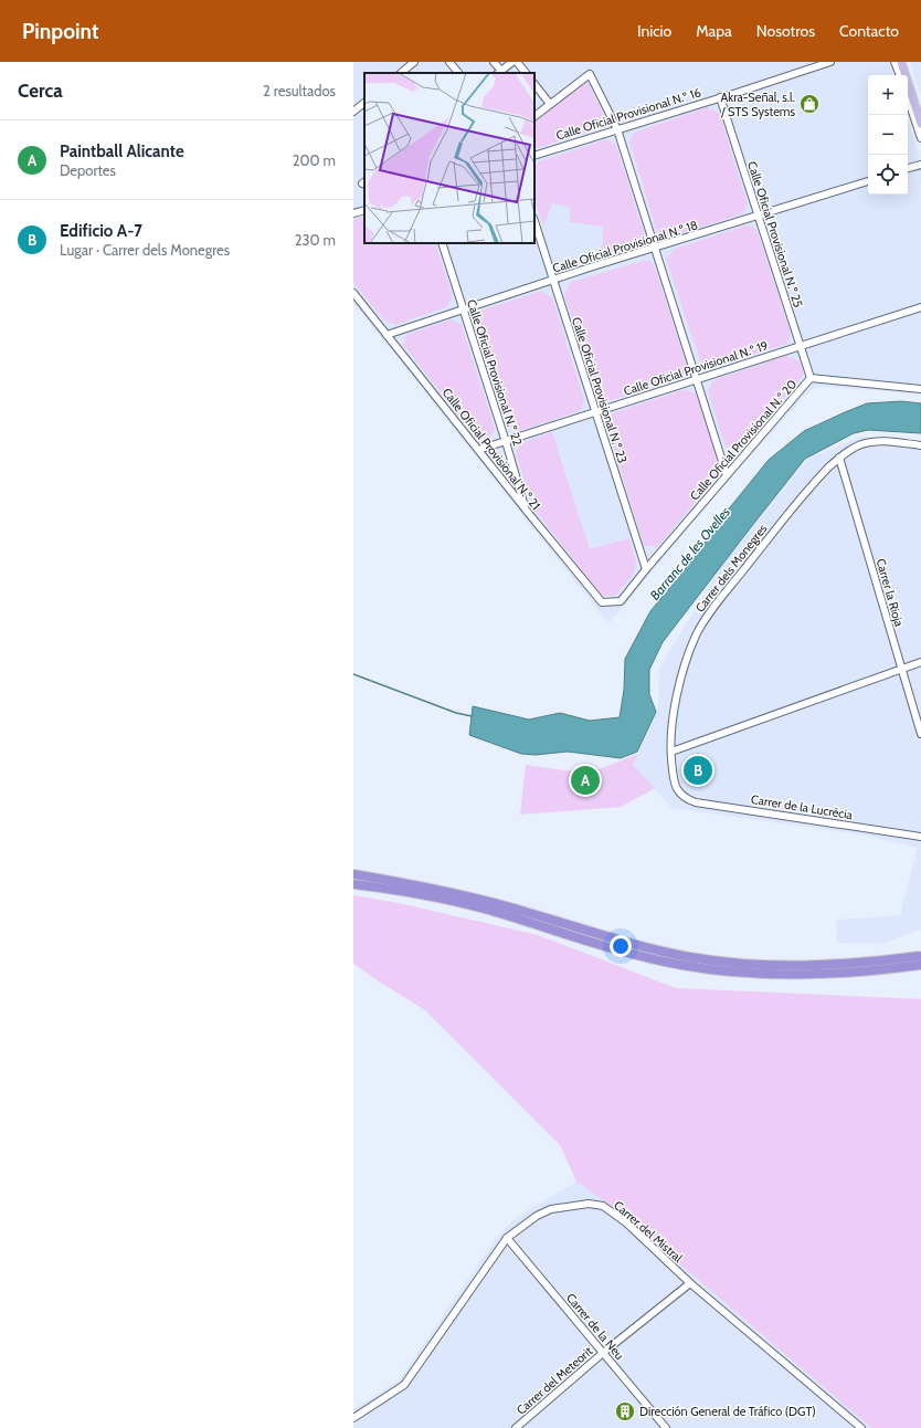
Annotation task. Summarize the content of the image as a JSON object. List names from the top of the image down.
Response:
{
  "streets": {
    "street": [
      "Calle Oficial Provisional N.º 16",
      "Calle Oficial Provisional N.º 25",
      "Calle Oficial Provisional N.º 18",
      "Calle Oficial Provisional N.º 19",
      "Calle Oficial Provisional N.º 22",
      "Calle Oficial Provisional N.º 23",
      "Calle Oficial Provisional N.º 20",
      "Calle Oficial Provisional N.º 21",
      "Carrer dels Monegres",
      "Carrer la Rioja",
      "Carrer de la Lucrècia",
      "Carrer del Mistral",
      "Carrer de la Neu",
      "Carrer del Meteorit"
    ]
  },
  "crossings": [
    ["Calle Oficial Provisional N.º 16", "Calle Oficial Provisional N.º 25"],
    ["Calle Oficial Provisional N.º 25", "Calle Oficial Provisional N.º 18"],
    ["Calle Oficial Provisional N.º 25", "Calle Oficial Provisional N.º 19"],
    ["Calle Oficial Provisional N.º 25", "Calle Oficial Provisional N.º 20"],
    ["Calle Oficial Provisional N.º 18", "Calle Oficial Provisional N.º 22"],
    ["Calle Oficial Provisional N.º 18", "Calle Oficial Provisional N.º 23"],
    ["Calle Oficial Provisional N.º 18", "Calle Oficial Provisional N.º 21"],
    ["Calle Oficial Provisional N.º 19", "Calle Oficial Provisional N.º 22"],
    ["Calle Oficial Provisional N.º 19", "Calle Oficial Provisional N.º 23"],
    ["Calle Oficial Provisional N.º 19", "Calle Oficial Provisional N.º 21"],
    ["Calle Oficial Provisional N.º 22", "Calle Oficial Provisional N.º 21"],
    ["Calle Oficial Provisional N.º 23", "Calle Oficial Provisional N.º 20"],
    ["Calle Oficial Provisional N.º 20", "Calle Oficial Provisional N.º 21"],
    ["Carrer dels Monegres", "Carrer la Rioja"],
    ["Carrer dels Monegres", "Carrer de la Lucrècia"],
    ["Carrer del Mistral", "Carrer de la Neu"],
    ["Carrer del Mistral", "Carrer del Meteorit"],
    ["Carrer de la Neu", "Carrer del Meteorit"]
  ],
  "water": ["Barranc de les Ovelles"],
  "places": {
    "shop": ["Akra-Señal, s.l. / STS Systems"],
    "building": ["Dirección General de Tráfico (DGT)"]
  },
  "page": {
    "header": "Pinpoint",
    "nav": [
      "Inicio",
      "Mapa",
      "Nosotros",
      "Contacto"
    ],
    "heading": ["Cerca", "2 resultados"],
    "map_buttons": ["+", "−"],
    "list": [
      {
        "mark": "A",
        "name": "Paintball Alicante",
        "note": "Deportes",
        "value": "200 m"
      },
      {
        "mark": "B",
        "name": "Edificio A-7",
        "note": "Lugar · Carrer dels Monegres",
        "value": "230 m"
      }
    ],
    "pins": ["B", "A"]
  }
}
